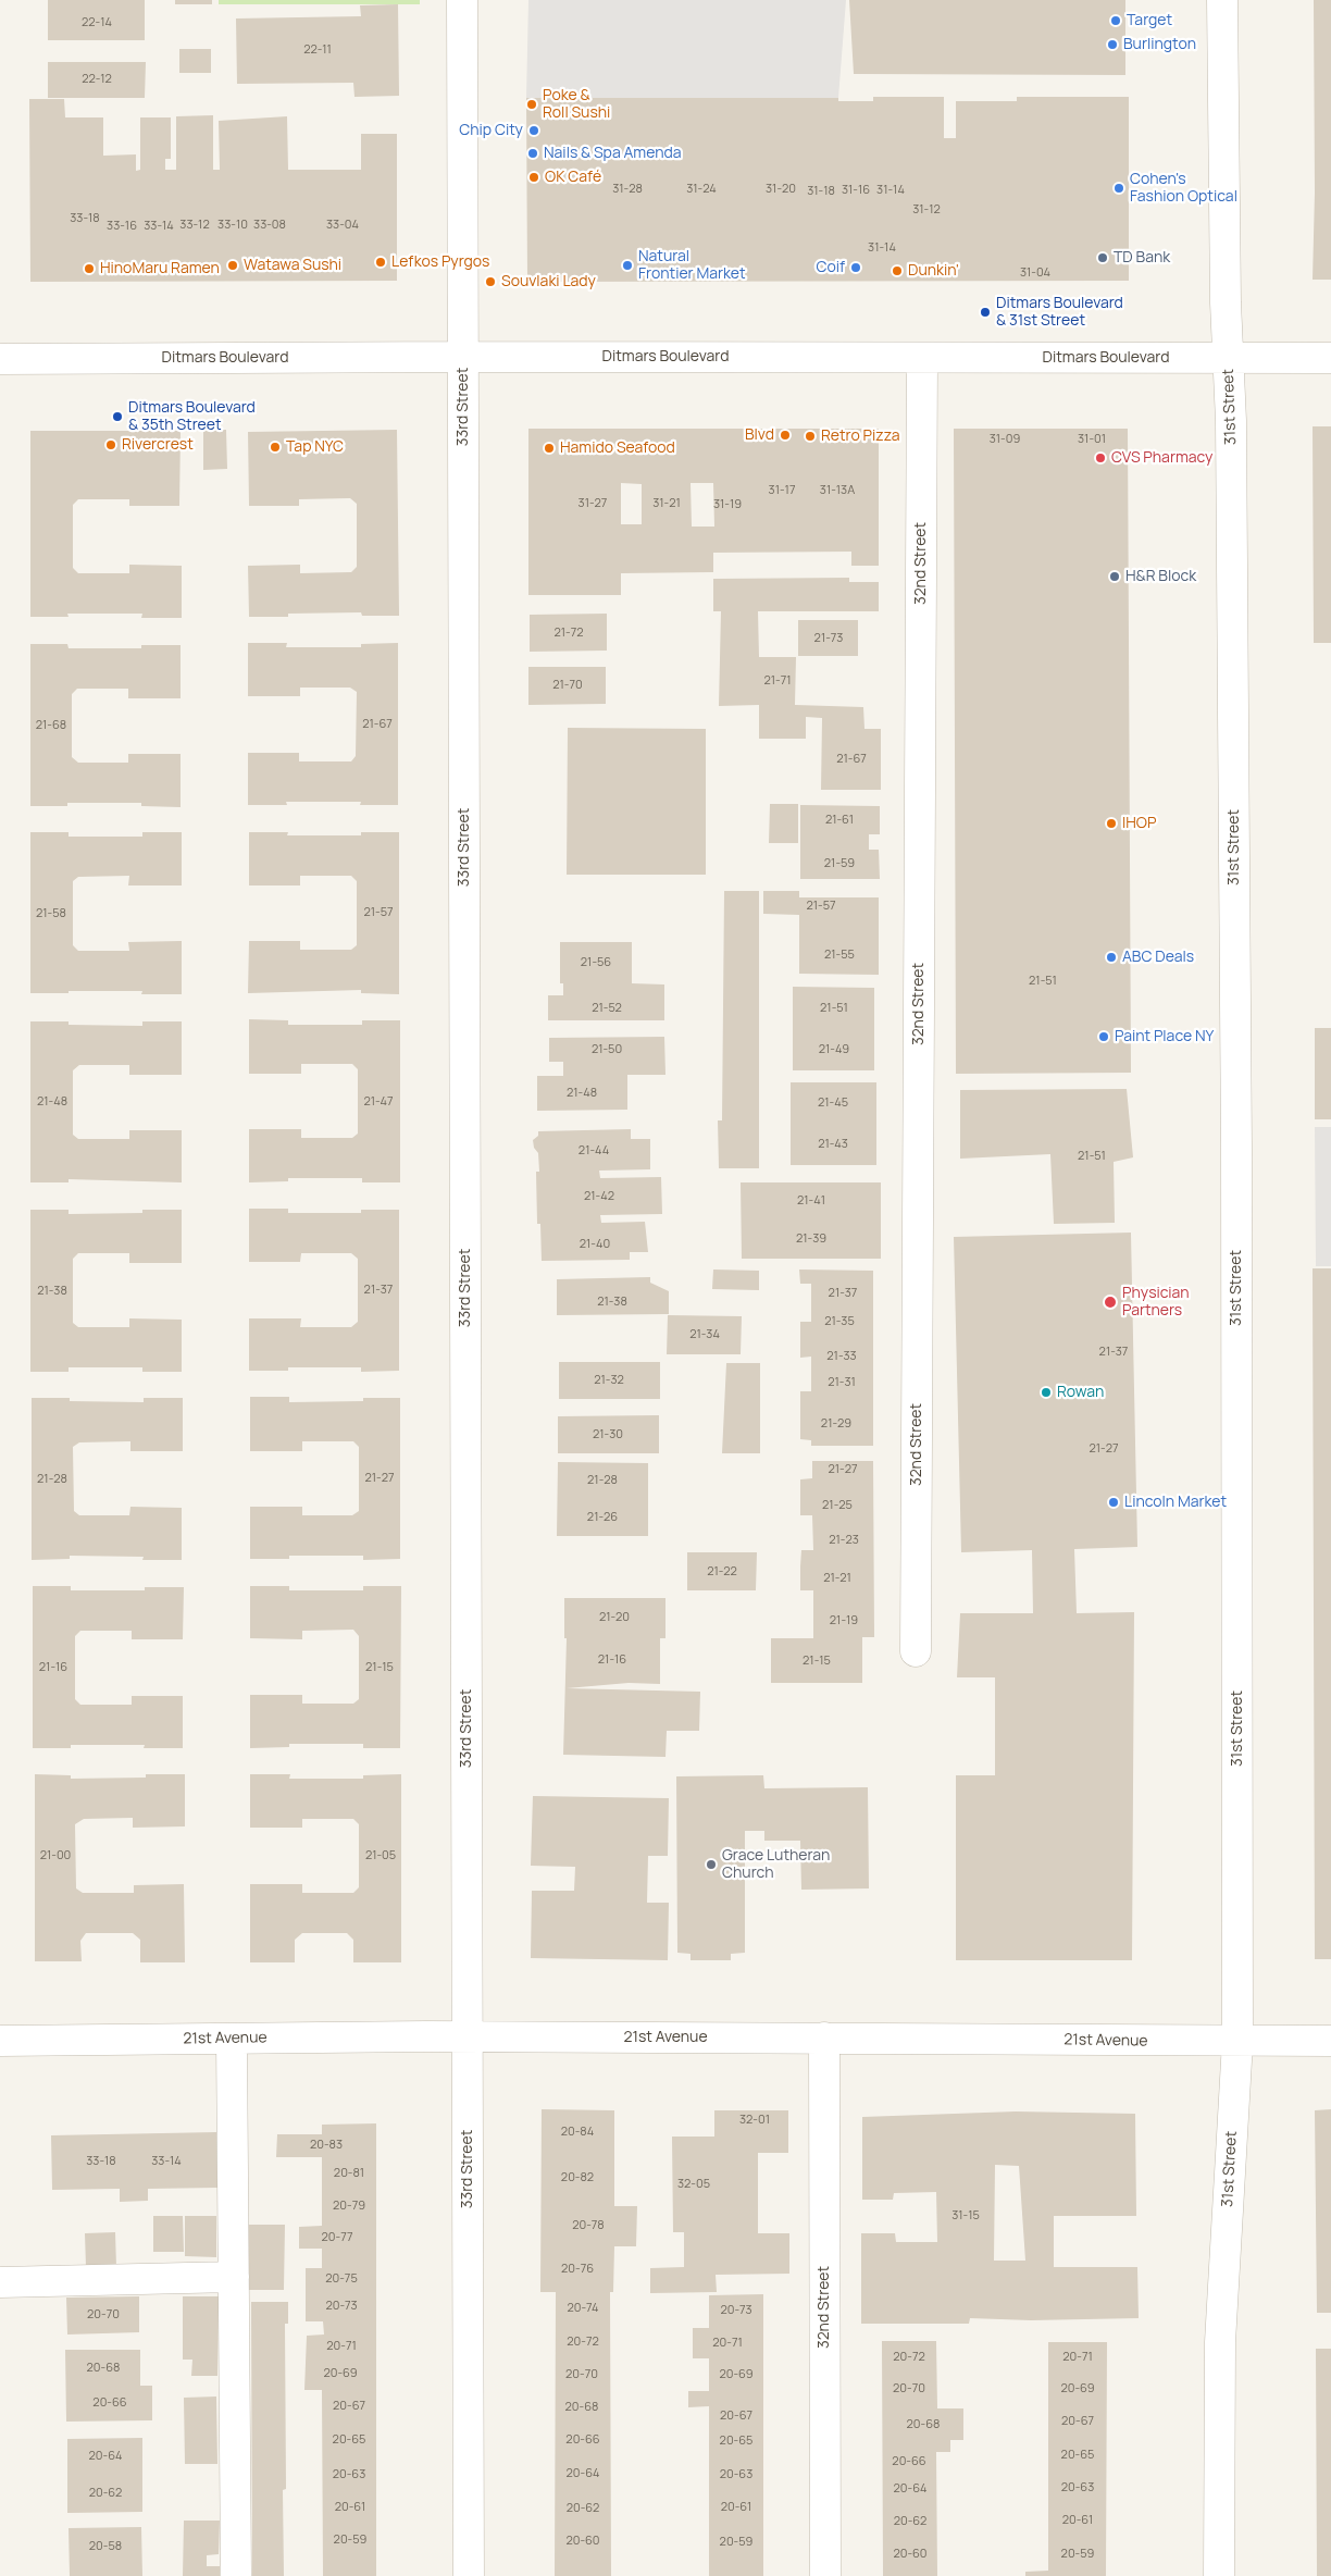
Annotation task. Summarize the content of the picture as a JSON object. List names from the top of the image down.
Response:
{
  "streets": {
    "street": [
      "Ditmars Boulevard",
      "33rd Street",
      "31st Street",
      "32nd Street",
      "21st Avenue"
    ]
  },
  "crossings": [
    ["Ditmars Boulevard", "33rd Street"],
    ["Ditmars Boulevard", "31st Street"],
    ["Ditmars Boulevard", "32nd Street"],
    ["33rd Street", "21st Avenue"],
    ["31st Street", "21st Avenue"],
    ["32nd Street", "21st Avenue"]
  ],
  "places": [
    "Target",
    "Burlington",
    "Poke & Roll Sushi",
    "Chip City",
    "Nails & Spa Amenda",
    "OK Café",
    "Cohen's Fashion Optical",
    "TD Bank",
    "Lefkos Pyrgos",
    "Watawa Sushi",
    "Natural Frontier Market",
    "Coif",
    "HinoMaru Ramen",
    "Dunkin'",
    "Souvlaki Lady",
    "Ditmars Boulevard & 31st Street",
    "Ditmars Boulevard & 35th Street",
    "Blvd",
    "Retro Pizza",
    "Rivercrest",
    "Tap NYC",
    "Hamido Seafood",
    "CVS Pharmacy",
    "H&R Block",
    "IHOP",
    "ABC Deals",
    "Paint Place NY",
    "Physician Partners",
    "Rowan",
    "Lincoln Market",
    "Grace Lutheran Church"
  ],
  "house_numbers": [
    "22-14",
    "22-11",
    "22-12",
    "31-28",
    "31-24",
    "31-20",
    "31-16",
    "31-14",
    "31-18",
    "31-12",
    "33-18",
    "33-12",
    "33-10",
    "33-08",
    "33-04",
    "33-16",
    "33-14",
    "31-14",
    "31-04",
    "31-09",
    "31-01",
    "31-17",
    "31-13A",
    "31-27",
    "31-21",
    "31-19",
    "21-72",
    "21-73",
    "21-71",
    "21-70",
    "21-67",
    "21-68",
    "21-67",
    "21-61",
    "21-59",
    "21-57",
    "21-57",
    "21-58",
    "21-55",
    "21-56",
    "21-51",
    "21-52",
    "21-51",
    "21-50",
    "21-49",
    "21-48",
    "21-48",
    "21-47",
    "21-45",
    "21-43",
    "21-44",
    "21-51",
    "21-42",
    "21-41",
    "21-39",
    "21-40",
    "21-37",
    "21-38",
    "21-37",
    "21-38",
    "21-35",
    "21-34",
    "21-37",
    "21-33",
    "21-32",
    "21-31",
    "21-29",
    "21-30",
    "21-27",
    "21-27",
    "21-27",
    "21-28",
    "21-28",
    "21-25",
    "21-26",
    "21-23",
    "21-22",
    "21-21",
    "21-20",
    "21-19",
    "21-16",
    "21-15",
    "21-16",
    "21-15",
    "21-00",
    "21-05",
    "32-01",
    "20-84",
    "20-83",
    "33-18",
    "33-14",
    "20-81",
    "20-82",
    "32-05",
    "20-79",
    "31-15",
    "20-78",
    "20-77",
    "20-76",
    "20-75",
    "20-73",
    "20-74",
    "20-73",
    "20-70",
    "20-72",
    "20-71",
    "20-71",
    "20-72",
    "20-71",
    "20-68",
    "20-69",
    "20-70",
    "20-69",
    "20-70",
    "20-69",
    "20-66",
    "20-67",
    "20-68",
    "20-67",
    "20-67",
    "20-68",
    "20-65",
    "20-66",
    "20-65",
    "20-65",
    "20-64",
    "20-66",
    "20-64",
    "20-63",
    "20-63",
    "20-63",
    "20-64",
    "20-62",
    "20-61",
    "20-61",
    "20-62",
    "20-61",
    "20-62",
    "20-59",
    "20-60",
    "20-59",
    "20-58",
    "20-60",
    "20-59"
  ]
}
